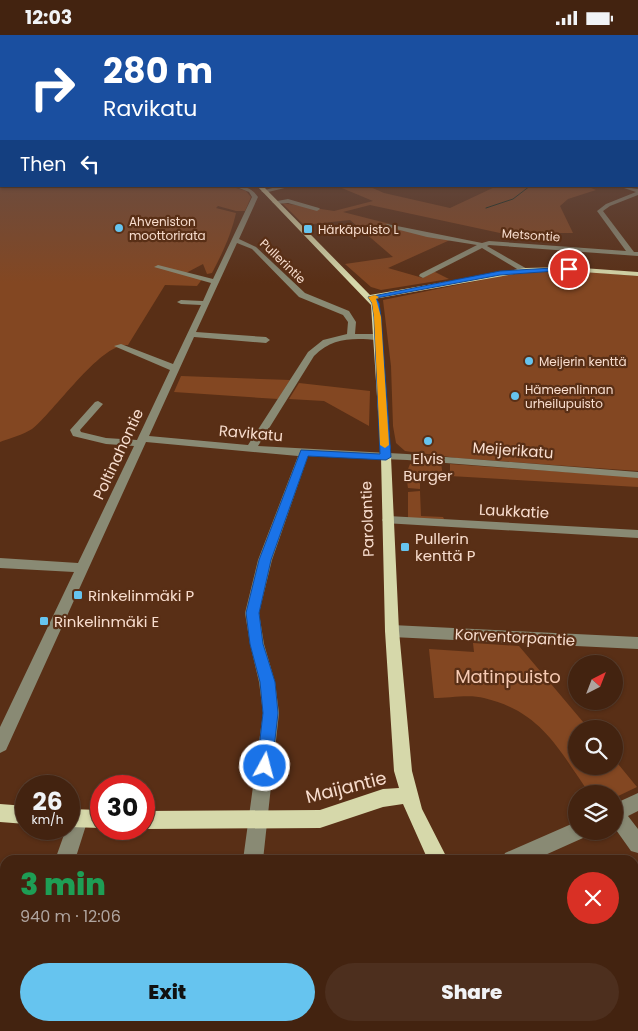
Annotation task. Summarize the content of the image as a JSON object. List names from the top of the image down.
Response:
{
  "streets": {
    "main road": ["Parolantie", "Maijantie"],
    "street": [
      "Metsontie",
      "Pullerintie",
      "Ravikatu",
      "Meijerikatu",
      "Poltinahontie",
      "Laukkatie",
      "Korventorpantie"
    ]
  },
  "crossings": [
    ["Pullerintie", "Poltinahontie"],
    ["Ravikatu", "Meijerikatu"],
    ["Ravikatu", "Poltinahontie"],
    ["Ravikatu", "Parolantie"],
    ["Meijerikatu", "Parolantie"],
    ["Laukkatie", "Parolantie"],
    ["Parolantie", "Korventorpantie"],
    ["Parolantie", "Maijantie"]
  ],
  "parks": ["Matinpuisto"],
  "places": {
    "other": [
      "Ahveniston moottorirata",
      "Meijerin kenttä",
      "Hämeenlinnan urheilupuisto",
      "Elvis Burger"
    ],
    "transit": [
      "Härkäpuisto L",
      "Pullerin kenttä P",
      "Rinkelinmäki P",
      "Rinkelinmäki E"
    ]
  },
  "north": "top right",
  "page": {
    "status": "12:03",
    "turn": ["280 m", "Ravikatu"],
    "then": "Then",
    "speed": "26 km/h",
    "limit": "30",
    "heading": ["3 min", "940 m · 12:06"],
    "buttons": ["Exit", "Share"]
  }
}
